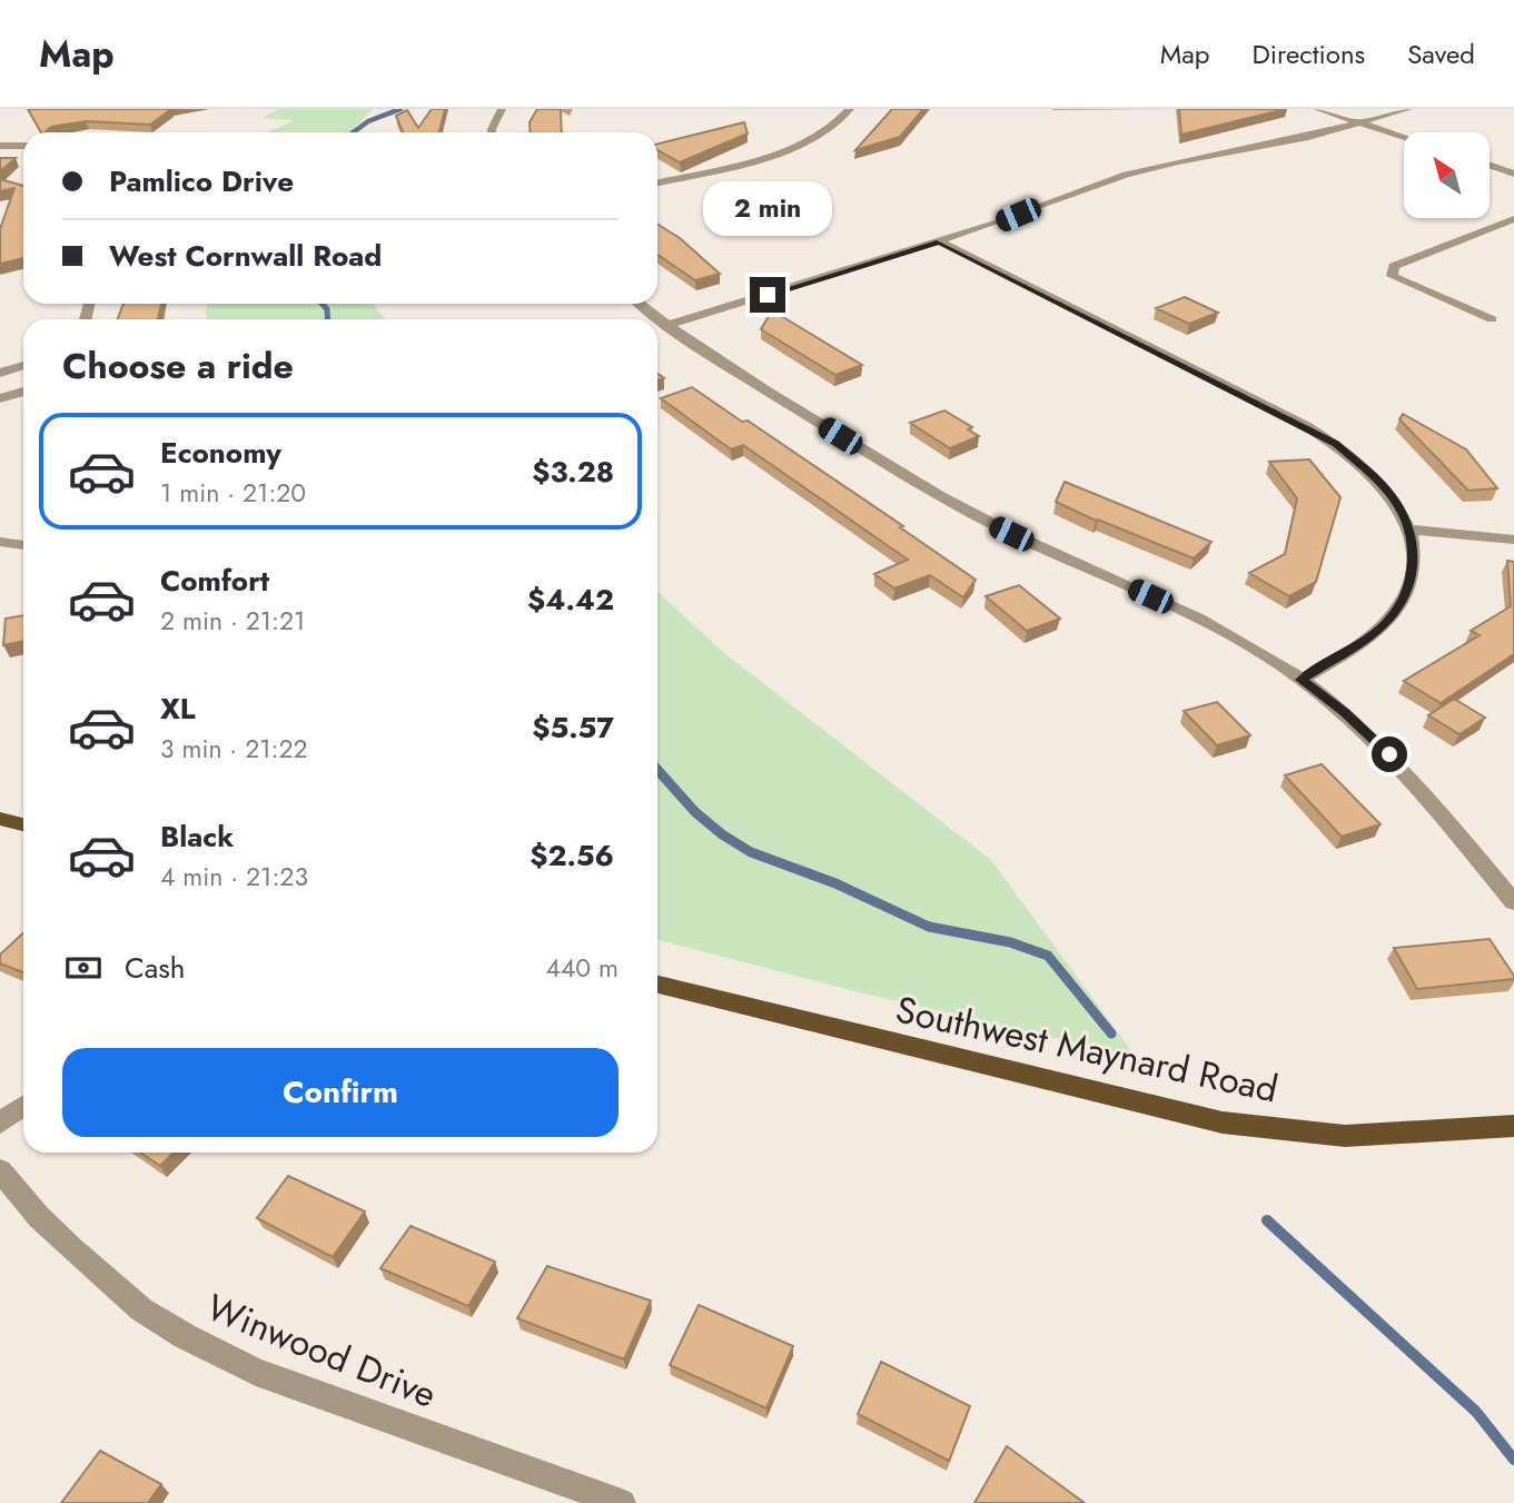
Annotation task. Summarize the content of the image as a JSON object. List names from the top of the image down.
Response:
{
  "streets": {
    "main road": ["Southwest Maynard Road"],
    "street": ["Winwood Drive"]
  },
  "north": "top left",
  "page": {
    "header": "Map",
    "nav": ["Map", "Directions", "Saved"],
    "banner": ["Pamlico Drive", "West Cornwall Road"],
    "bubble": "2 min",
    "heading": "Choose a ride",
    "list": [
      {
        "name": "Economy",
        "note": "1 min · 21:20",
        "value": "$3.28"
      },
      {
        "name": "Comfort",
        "note": "2 min · 21:21",
        "value": "$4.42"
      },
      {
        "name": "XL",
        "note": "3 min · 21:22",
        "value": "$5.57"
      },
      {
        "name": "Black",
        "note": "4 min · 21:23",
        "value": "$2.56"
      }
    ],
    "pay": ["Cash", "440 m"],
    "buttons": "Confirm"
  }
}
